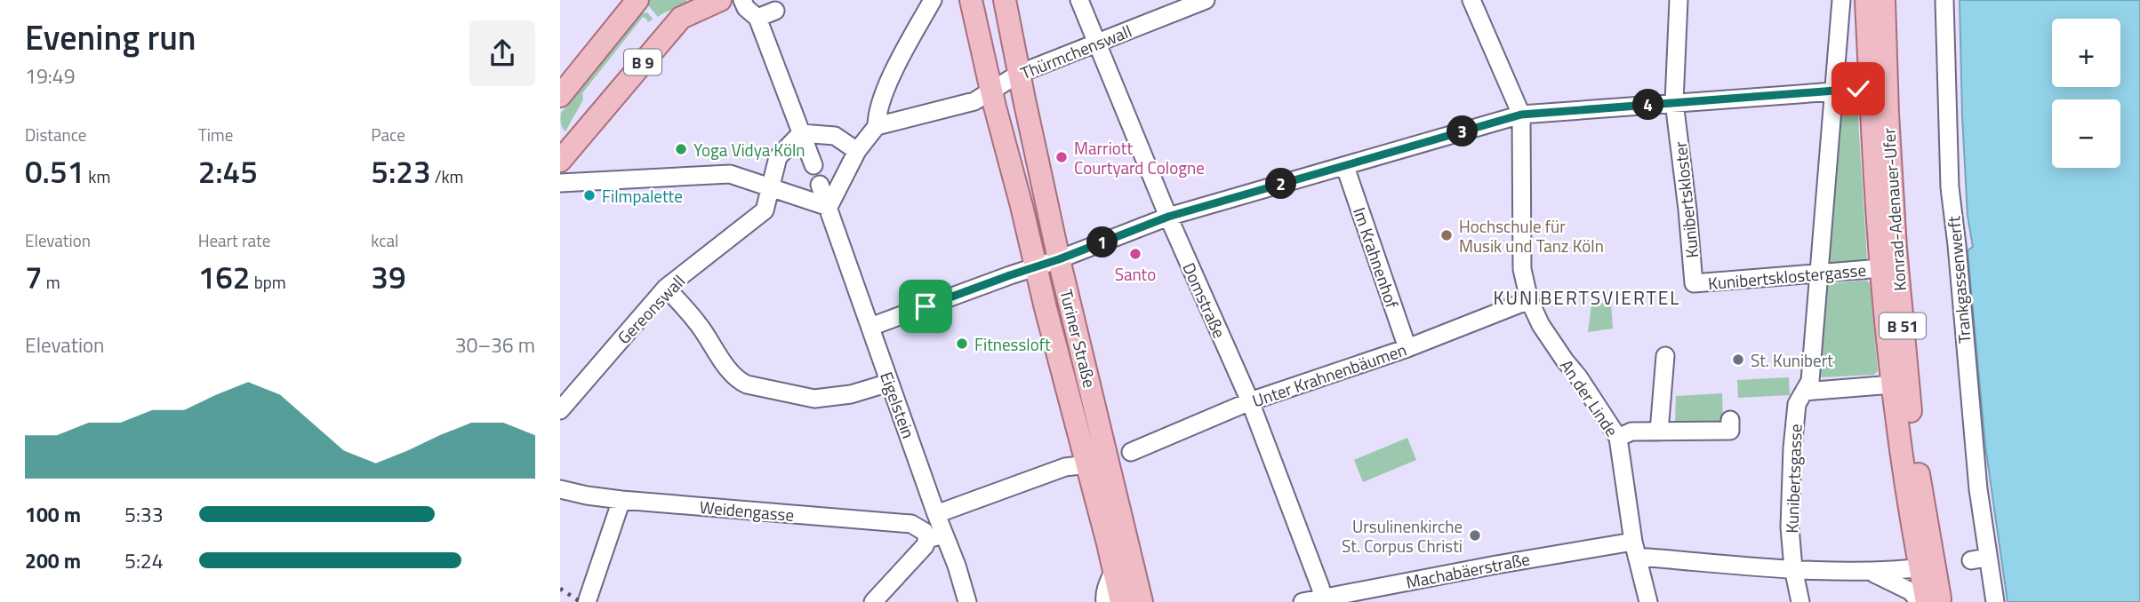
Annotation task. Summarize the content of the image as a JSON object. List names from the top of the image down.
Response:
{
  "streets": {
    "main road": [
      "B 9",
      "Konrad-Adenauer-Ufer",
      "B 51",
      "Turiner Straße"
    ],
    "street": [
      "Thürmchenswall",
      "Kunibertskloster",
      "Im Krahnenhof",
      "Kunibertsklostergasse",
      "Trankgassenwerft",
      "Domstraße",
      "Gereonswall",
      "Unter Krahnenbäumen",
      "An der Linde",
      "Eigelstein",
      "Kunibertsgasse",
      "Weidengasse",
      "Machabäerstraße"
    ]
  },
  "crossings": [
    ["Thürmchenswall", "Domstraße"],
    ["Thürmchenswall", "Turiner Straße"],
    ["Kunibertskloster", "Kunibertsklostergasse"],
    ["Konrad-Adenauer-Ufer", "Kunibertsklostergasse"],
    ["Konrad-Adenauer-Ufer", "Machabäerstraße"],
    ["Im Krahnenhof", "Unter Krahnenbäumen"],
    ["Domstraße", "Unter Krahnenbäumen"],
    ["Domstraße", "Machabäerstraße"],
    ["Unter Krahnenbäumen", "An der Linde"],
    ["An der Linde", "Machabäerstraße"],
    ["Eigelstein", "Weidengasse"],
    ["Kunibertsgasse", "Machabäerstraße"]
  ],
  "districts": ["KUNIBERTSVIERTEL"],
  "places": [
    "Yoga Vidya Köln",
    "Marriott Courtyard Cologne",
    "Filmpalette",
    "Hochschule für Musik und Tanz Köln",
    "Santo",
    "Fitnessloft",
    "St. Kunibert",
    "Ursulinenkirche St. Corpus Christi"
  ],
  "page": {
    "heading": ["Evening run", "19:49"],
    "map_buttons": ["+", "−"],
    "pins": [
      "4",
      "3",
      "2",
      "1"
    ],
    "stats": [
      ["Distance", "0.51 km"],
      ["Time", "2:45"],
      ["Pace", "5:23 /km"],
      ["Elevation", "7 m"],
      ["Heart rate", "162 bpm"],
      ["kcal", "39"]
    ],
    "chart": ["Elevation", "30–36 m"],
    "list": [
      {
        "name": "100 m",
        "note": "5:33"
      },
      {
        "name": "200 m",
        "note": "5:24"
      }
    ]
  }
}
